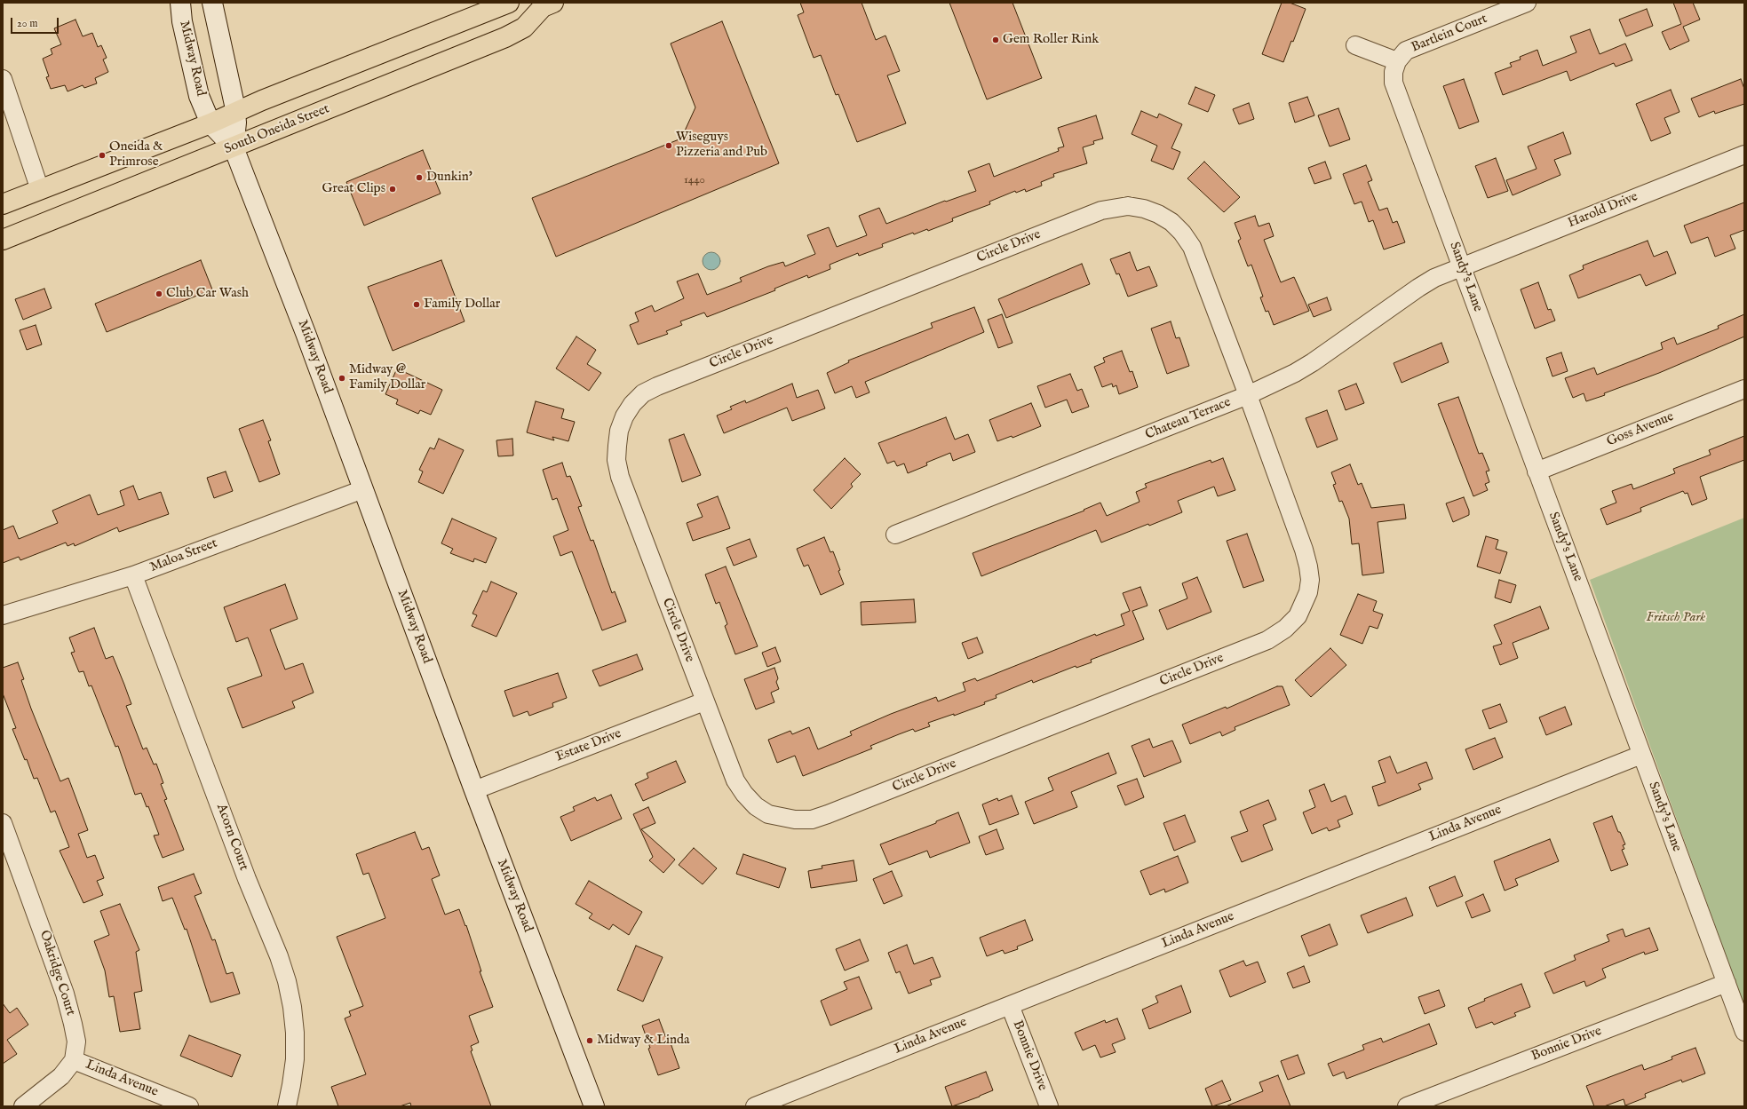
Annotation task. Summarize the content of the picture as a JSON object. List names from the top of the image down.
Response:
{
  "streets": {
    "highway": ["South Oneida Street"],
    "main road": ["Midway Road"],
    "street": [
      "Bartlein Court",
      "Harold Drive",
      "Circle Drive",
      "Sandy's Lane",
      "Chateau Terrace",
      "Goss Avenue",
      "Maloa Street",
      "Estate Drive",
      "Linda Avenue",
      "Acorn Court",
      "Oakridge Court",
      "Bonnie Drive"
    ]
  },
  "crossings": [
    ["Bartlein Court", "Sandy's Lane"],
    ["Midway Road", "South Oneida Street"],
    ["Midway Road", "Maloa Street"],
    ["Midway Road", "Estate Drive"],
    ["Harold Drive", "Sandy's Lane"],
    ["Harold Drive", "Chateau Terrace"],
    ["Circle Drive", "Chateau Terrace"],
    ["Circle Drive", "Estate Drive"],
    ["Sandy's Lane", "Chateau Terrace"],
    ["Sandy's Lane", "Goss Avenue"],
    ["Sandy's Lane", "Linda Avenue"],
    ["Sandy's Lane", "Bonnie Drive"],
    ["Maloa Street", "Acorn Court"],
    ["Linda Avenue", "Oakridge Court"],
    ["Linda Avenue", "Bonnie Drive"]
  ],
  "parks": ["Fritsch Park"],
  "places": [
    "Gem Roller Rink",
    "Wiseguys Pizzeria and Pub",
    "Oneida & Primrose",
    "Dunkin'",
    "Great Clips",
    "Club Car Wash",
    "Family Dollar",
    "Midway @ Family Dollar",
    "Midway & Linda"
  ],
  "house_numbers": ["1440"],
  "scale_bar": "20 m"
}
